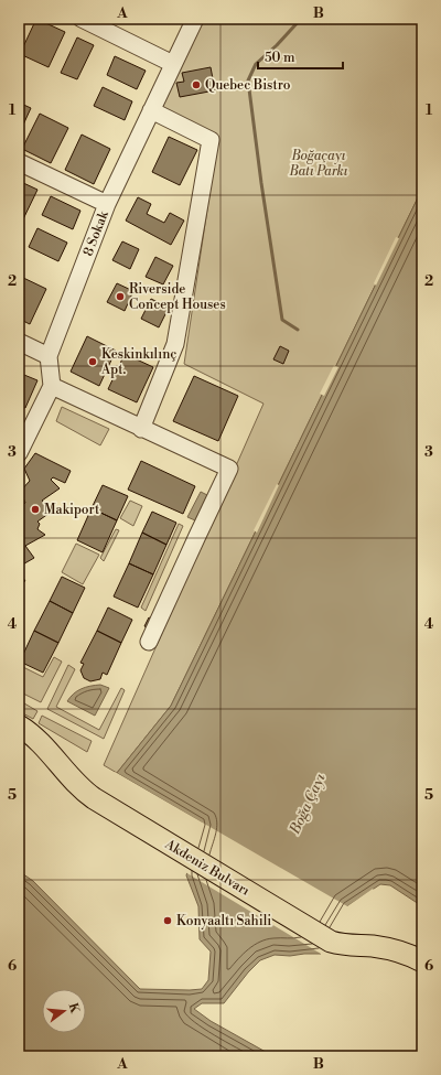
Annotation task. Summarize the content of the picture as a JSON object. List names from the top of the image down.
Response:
{
  "streets": {
    "main road": ["Akdeniz Bulvarı"],
    "street": ["8 Sokak"]
  },
  "water": ["Boğa Çayı"],
  "parks": ["Boğaçayı Batı Parkı"],
  "places": [
    "Quebec Bistro",
    "Riverside Concept Houses",
    "Keskinkılınç Apt.",
    "Makiport",
    "Konyaaltı Sahili"
  ],
  "scale_bar": "50 m",
  "north": "right",
  "grid": {
    "columns": ["A", "B"],
    "rows": [
      "1",
      "2",
      "3",
      "4",
      "5",
      "6"
    ]
  }
}
